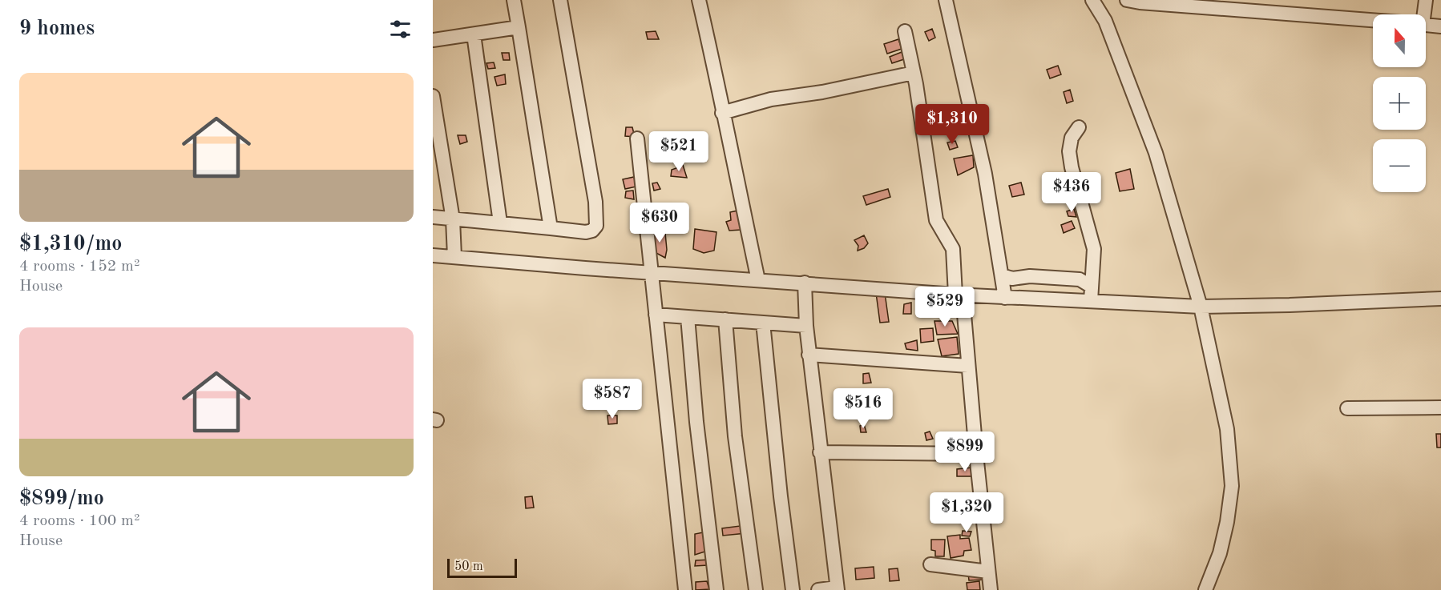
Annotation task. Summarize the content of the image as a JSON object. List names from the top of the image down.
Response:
{
  "scale_bar": "50 m",
  "north": "top",
  "page": {
    "heading": "9 homes",
    "map_buttons": ["+", "−"],
    "list": [
      {
        "name": "$1,310/mo",
        "note": "4 rooms · 152 m² · House"
      },
      {
        "name": "$899/mo",
        "note": "4 rooms · 100 m² · House"
      }
    ],
    "price": [
      "$1,310",
      "$521",
      "$436",
      "$630",
      "$529",
      "$587",
      "$516",
      "$899",
      "$1,320"
    ],
    "scale": "50 m"
  }
}
